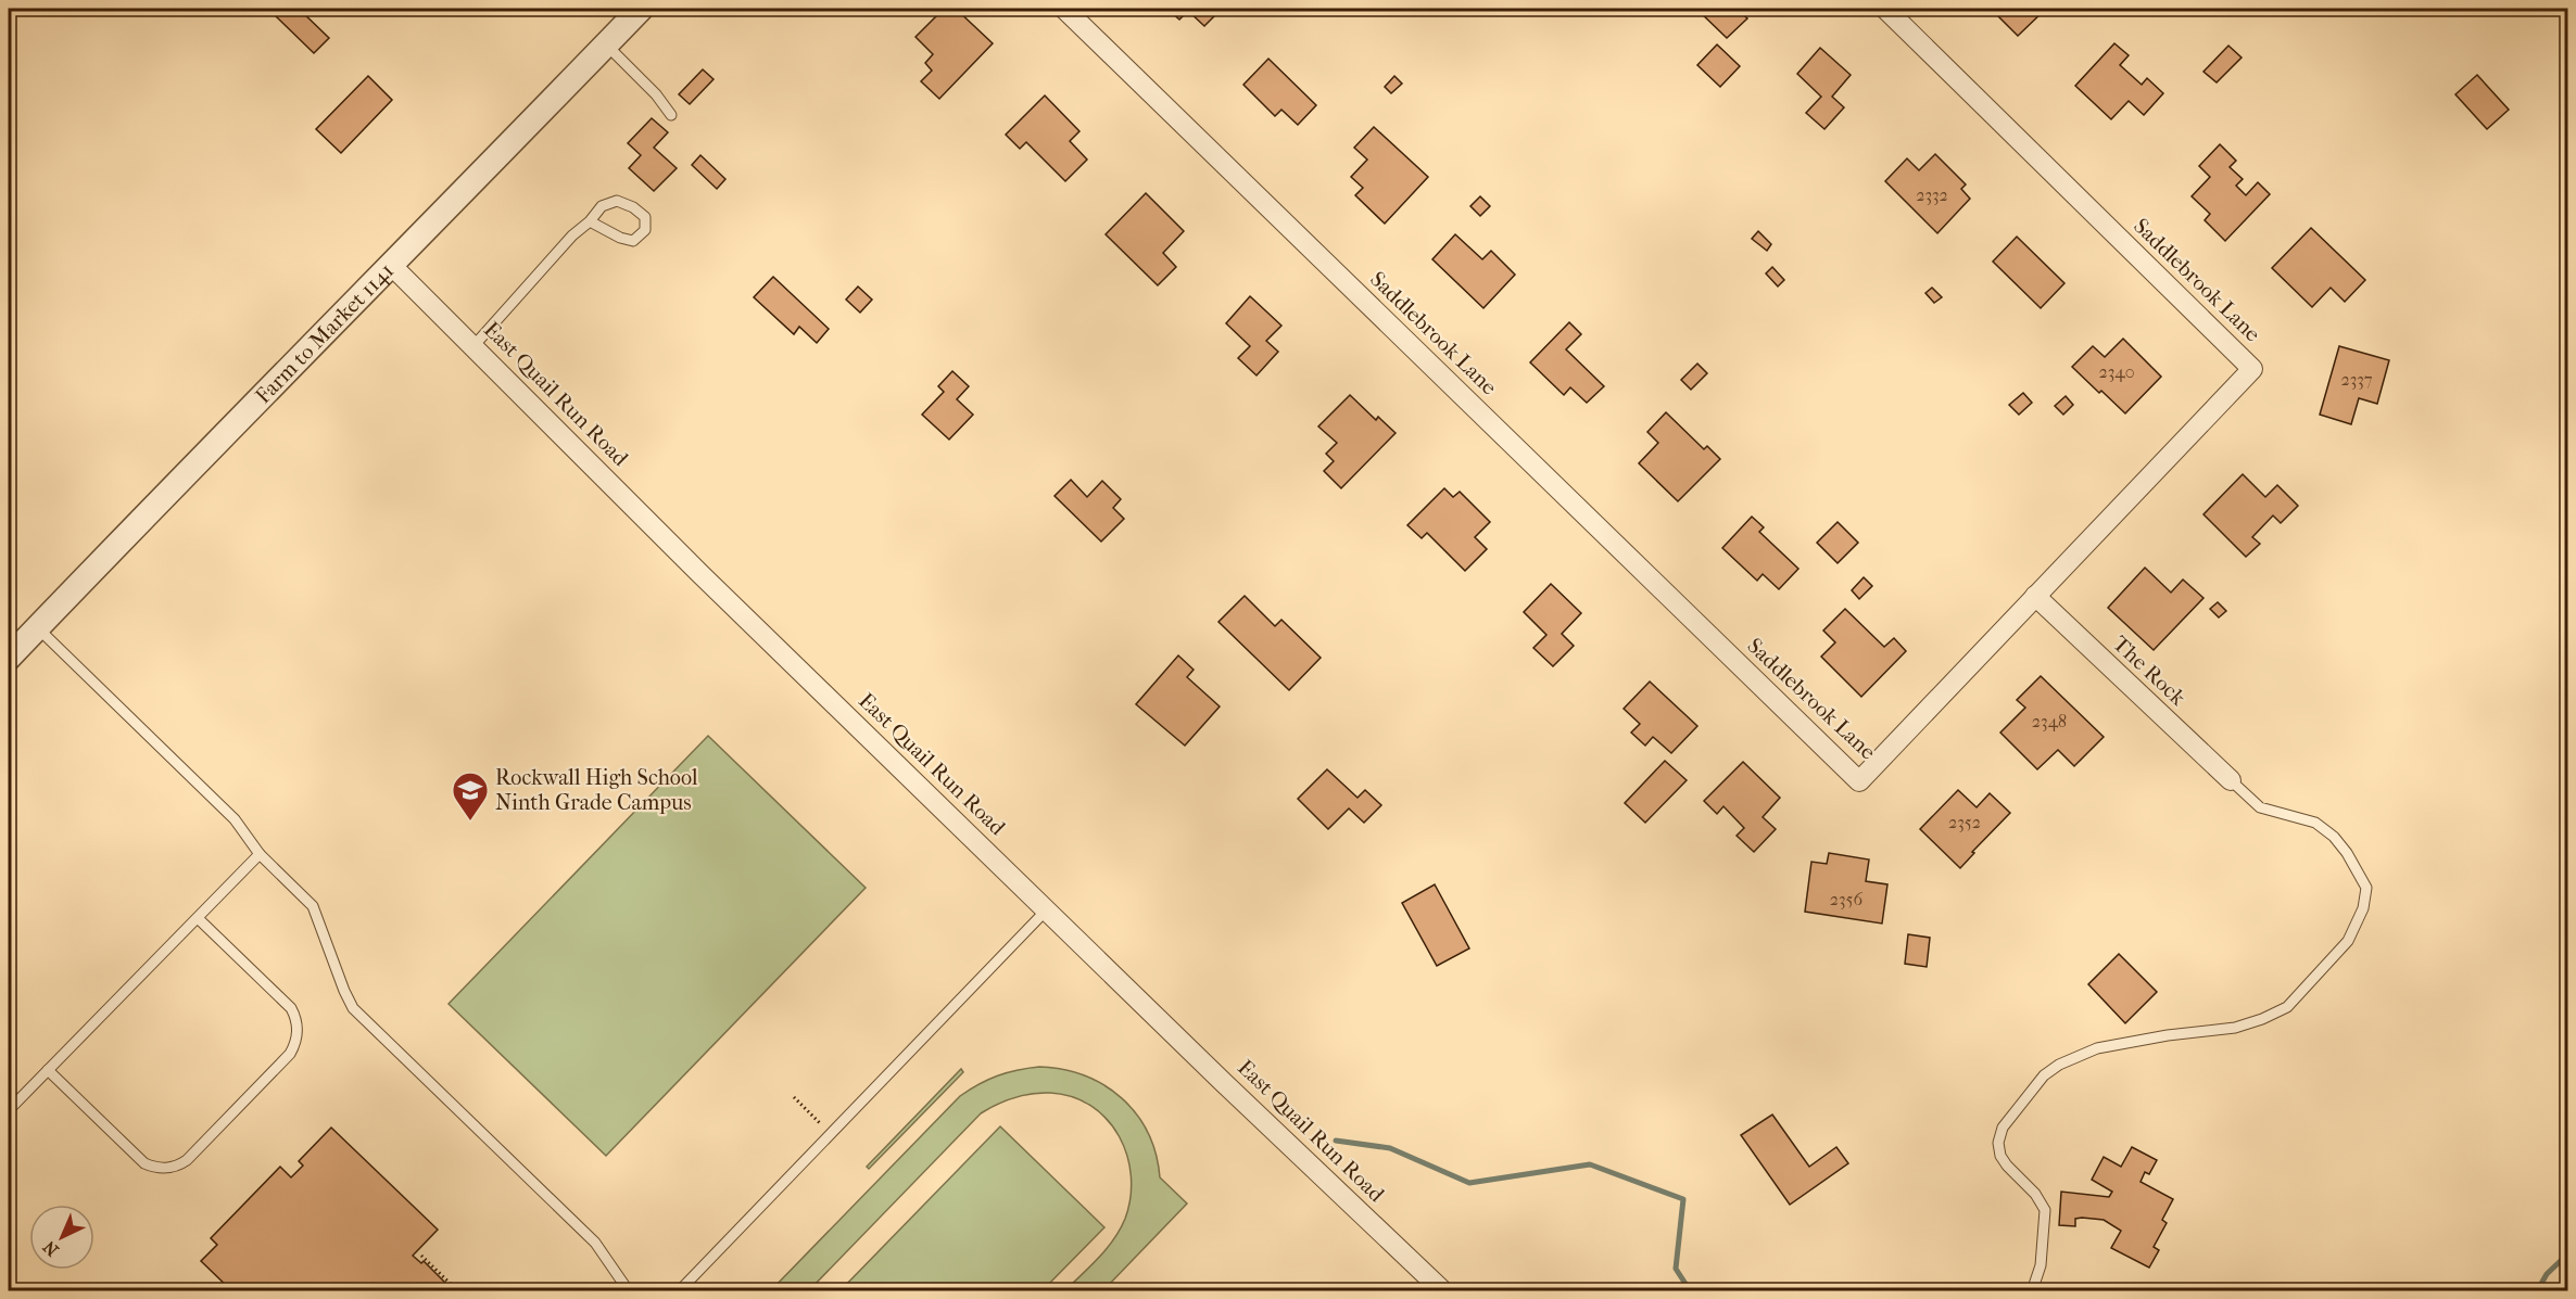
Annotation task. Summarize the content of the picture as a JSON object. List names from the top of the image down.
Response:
{
  "streets": {
    "street": [
      "Saddlebrook Lane",
      "Farm to Market 1141",
      "East Quail Run Road",
      "The Rock"
    ]
  },
  "crossings": [
    ["Saddlebrook Lane", "The Rock"],
    ["Farm to Market 1141", "East Quail Run Road"]
  ],
  "places": {
    "school or university": ["Rockwall High School Ninth Grade Campus"]
  },
  "house_numbers": [
    "2332",
    "2340",
    "2337",
    "2348",
    "2352",
    "2356"
  ],
  "north": "bottom left"
}
